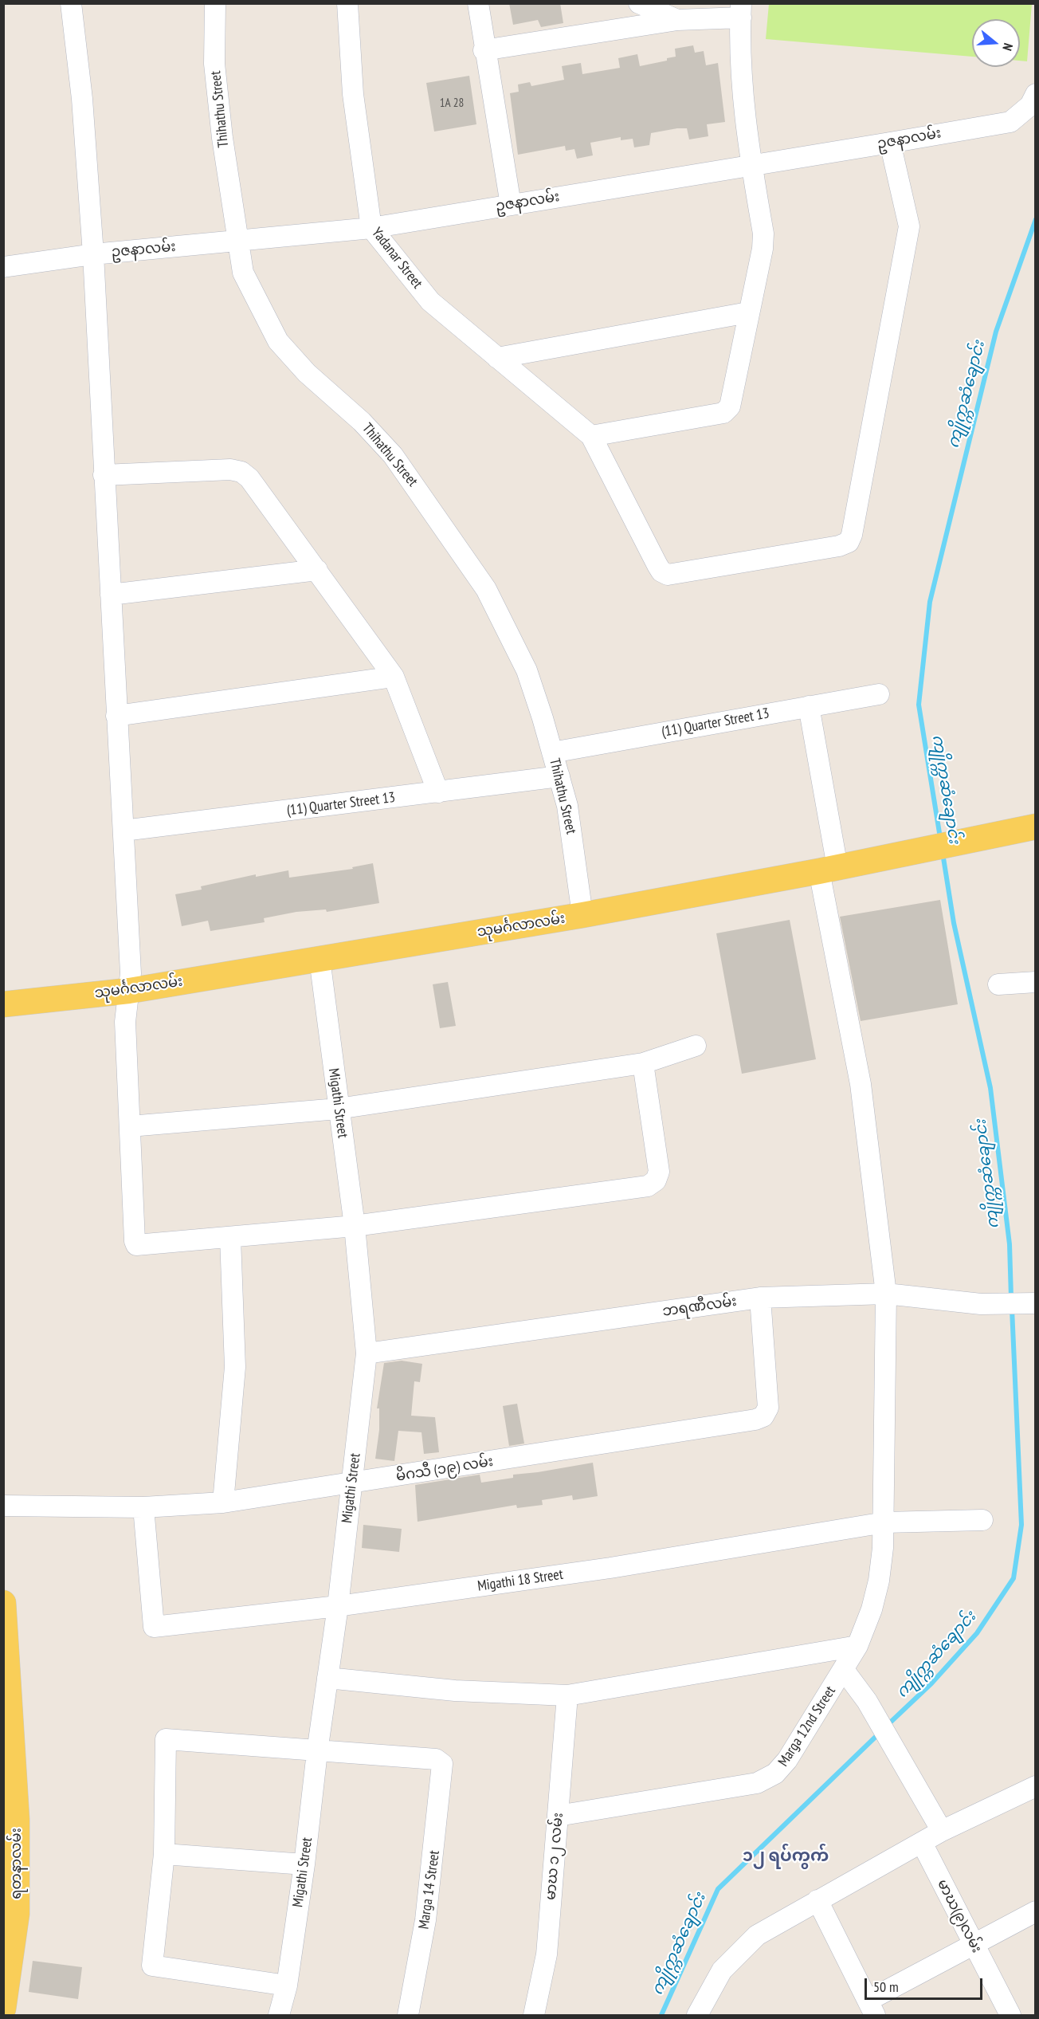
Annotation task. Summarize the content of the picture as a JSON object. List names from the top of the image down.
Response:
{
  "streets": {
    "main road": ["သုမင်္ဂလာလမ်း", "ရတနာလမ်း"],
    "street": [
      "Thihathu Street",
      "ဥဇနာလမ်း",
      "Yadanar Street",
      "(11) Quarter Street 13",
      "Migathi Street",
      "ဘရဏီလမ်း",
      "မိဂသီ (၁၉) လမ်း",
      "Migathi 18 Street",
      "Marga 12nd Street",
      "မာဃ ၁၂ လမ်း",
      "Marga 14 Street",
      "မာဃ(၉)လမ်း"
    ]
  },
  "crossings": [
    ["Thihathu Street", "ဥဇနာလမ်း"],
    ["Thihathu Street", "(11) Quarter Street 13"],
    ["Thihathu Street", "သုမင်္ဂလာလမ်း"],
    ["ဥဇနာလမ်း", "Yadanar Street"],
    ["(11) Quarter Street 13", "Marga 12nd Street"],
    ["သုမင်္ဂလာလမ်း", "Migathi Street"],
    ["သုမင်္ဂလာလမ်း", "Marga 12nd Street"],
    ["Migathi Street", "ဘရဏီလမ်း"],
    ["Migathi Street", "မိဂသီ (၁၉) လမ်း"],
    ["Migathi Street", "Migathi 18 Street"],
    ["Migathi Street", "Marga 14 Street"],
    ["ဘရဏီလမ်း", "မိဂသီ (၁၉) လမ်း"],
    ["ဘရဏီလမ်း", "Marga 12nd Street"],
    ["မိဂသီ (၁၉) လမ်း", "Migathi 18 Street"],
    ["Migathi 18 Street", "Marga 12nd Street"],
    ["Marga 12nd Street", "မာဃ ၁၂ လမ်း"]
  ],
  "districts": ["၁၂ ရပ်ကွက်"],
  "water": ["ကျိုက္ကဆံချောင်း"],
  "house_numbers": ["1A 28"],
  "scale_bar": "50 m",
  "north": "right"
}
